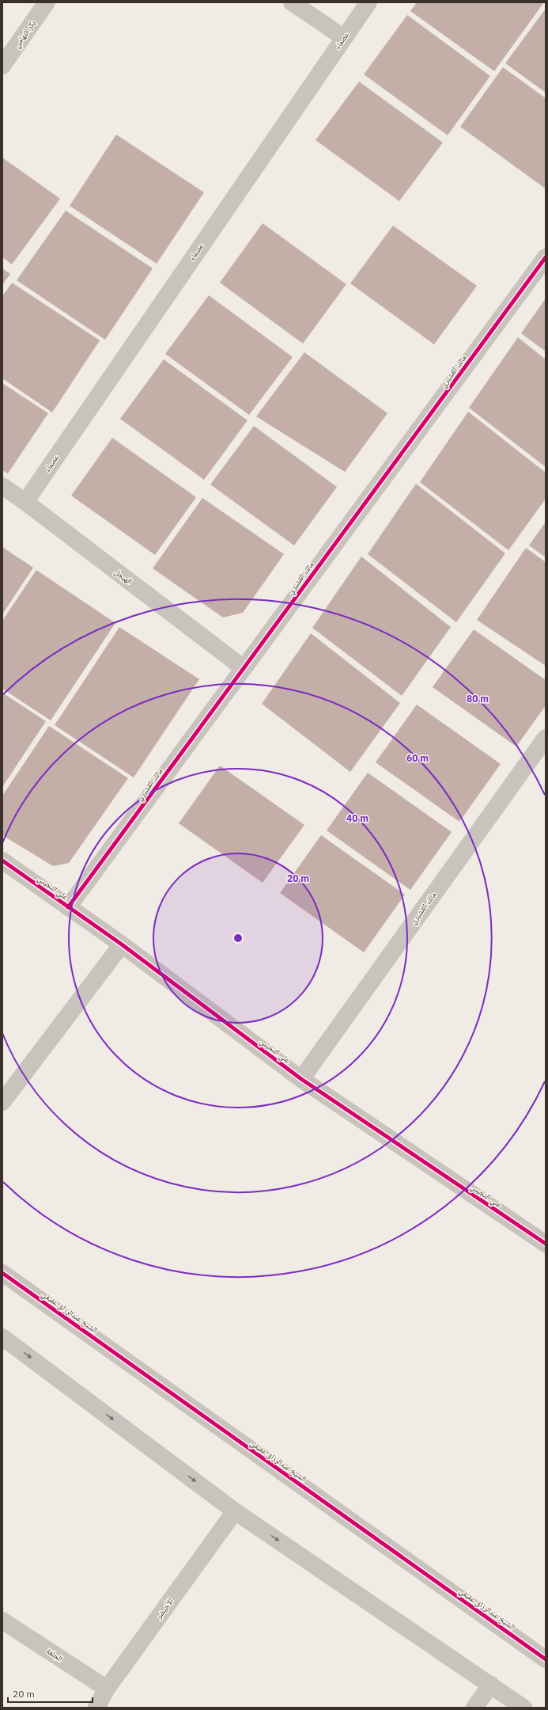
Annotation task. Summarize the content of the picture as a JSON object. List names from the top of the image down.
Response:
{
  "streets": {
    "street": [
      "بكر التهامي",
      "عصماء",
      "مالك القشيري",
      "الهيجل",
      "علي التجيبي",
      "الشيخ عبدالرزاق عفيفي",
      "الأخيضر",
      "الجلفة"
    ]
  },
  "crossings": [
    ["عصماء", "الهيجل"],
    ["مالك القشيري", "الهيجل"],
    ["مالك القشيري", "علي التجيبي"],
    ["الأخيضر", "الجلفة"]
  ],
  "scale_bar": "20 m",
  "rings": [
    "80 m",
    "60 m",
    "40 m",
    "20 m"
  ]
}
